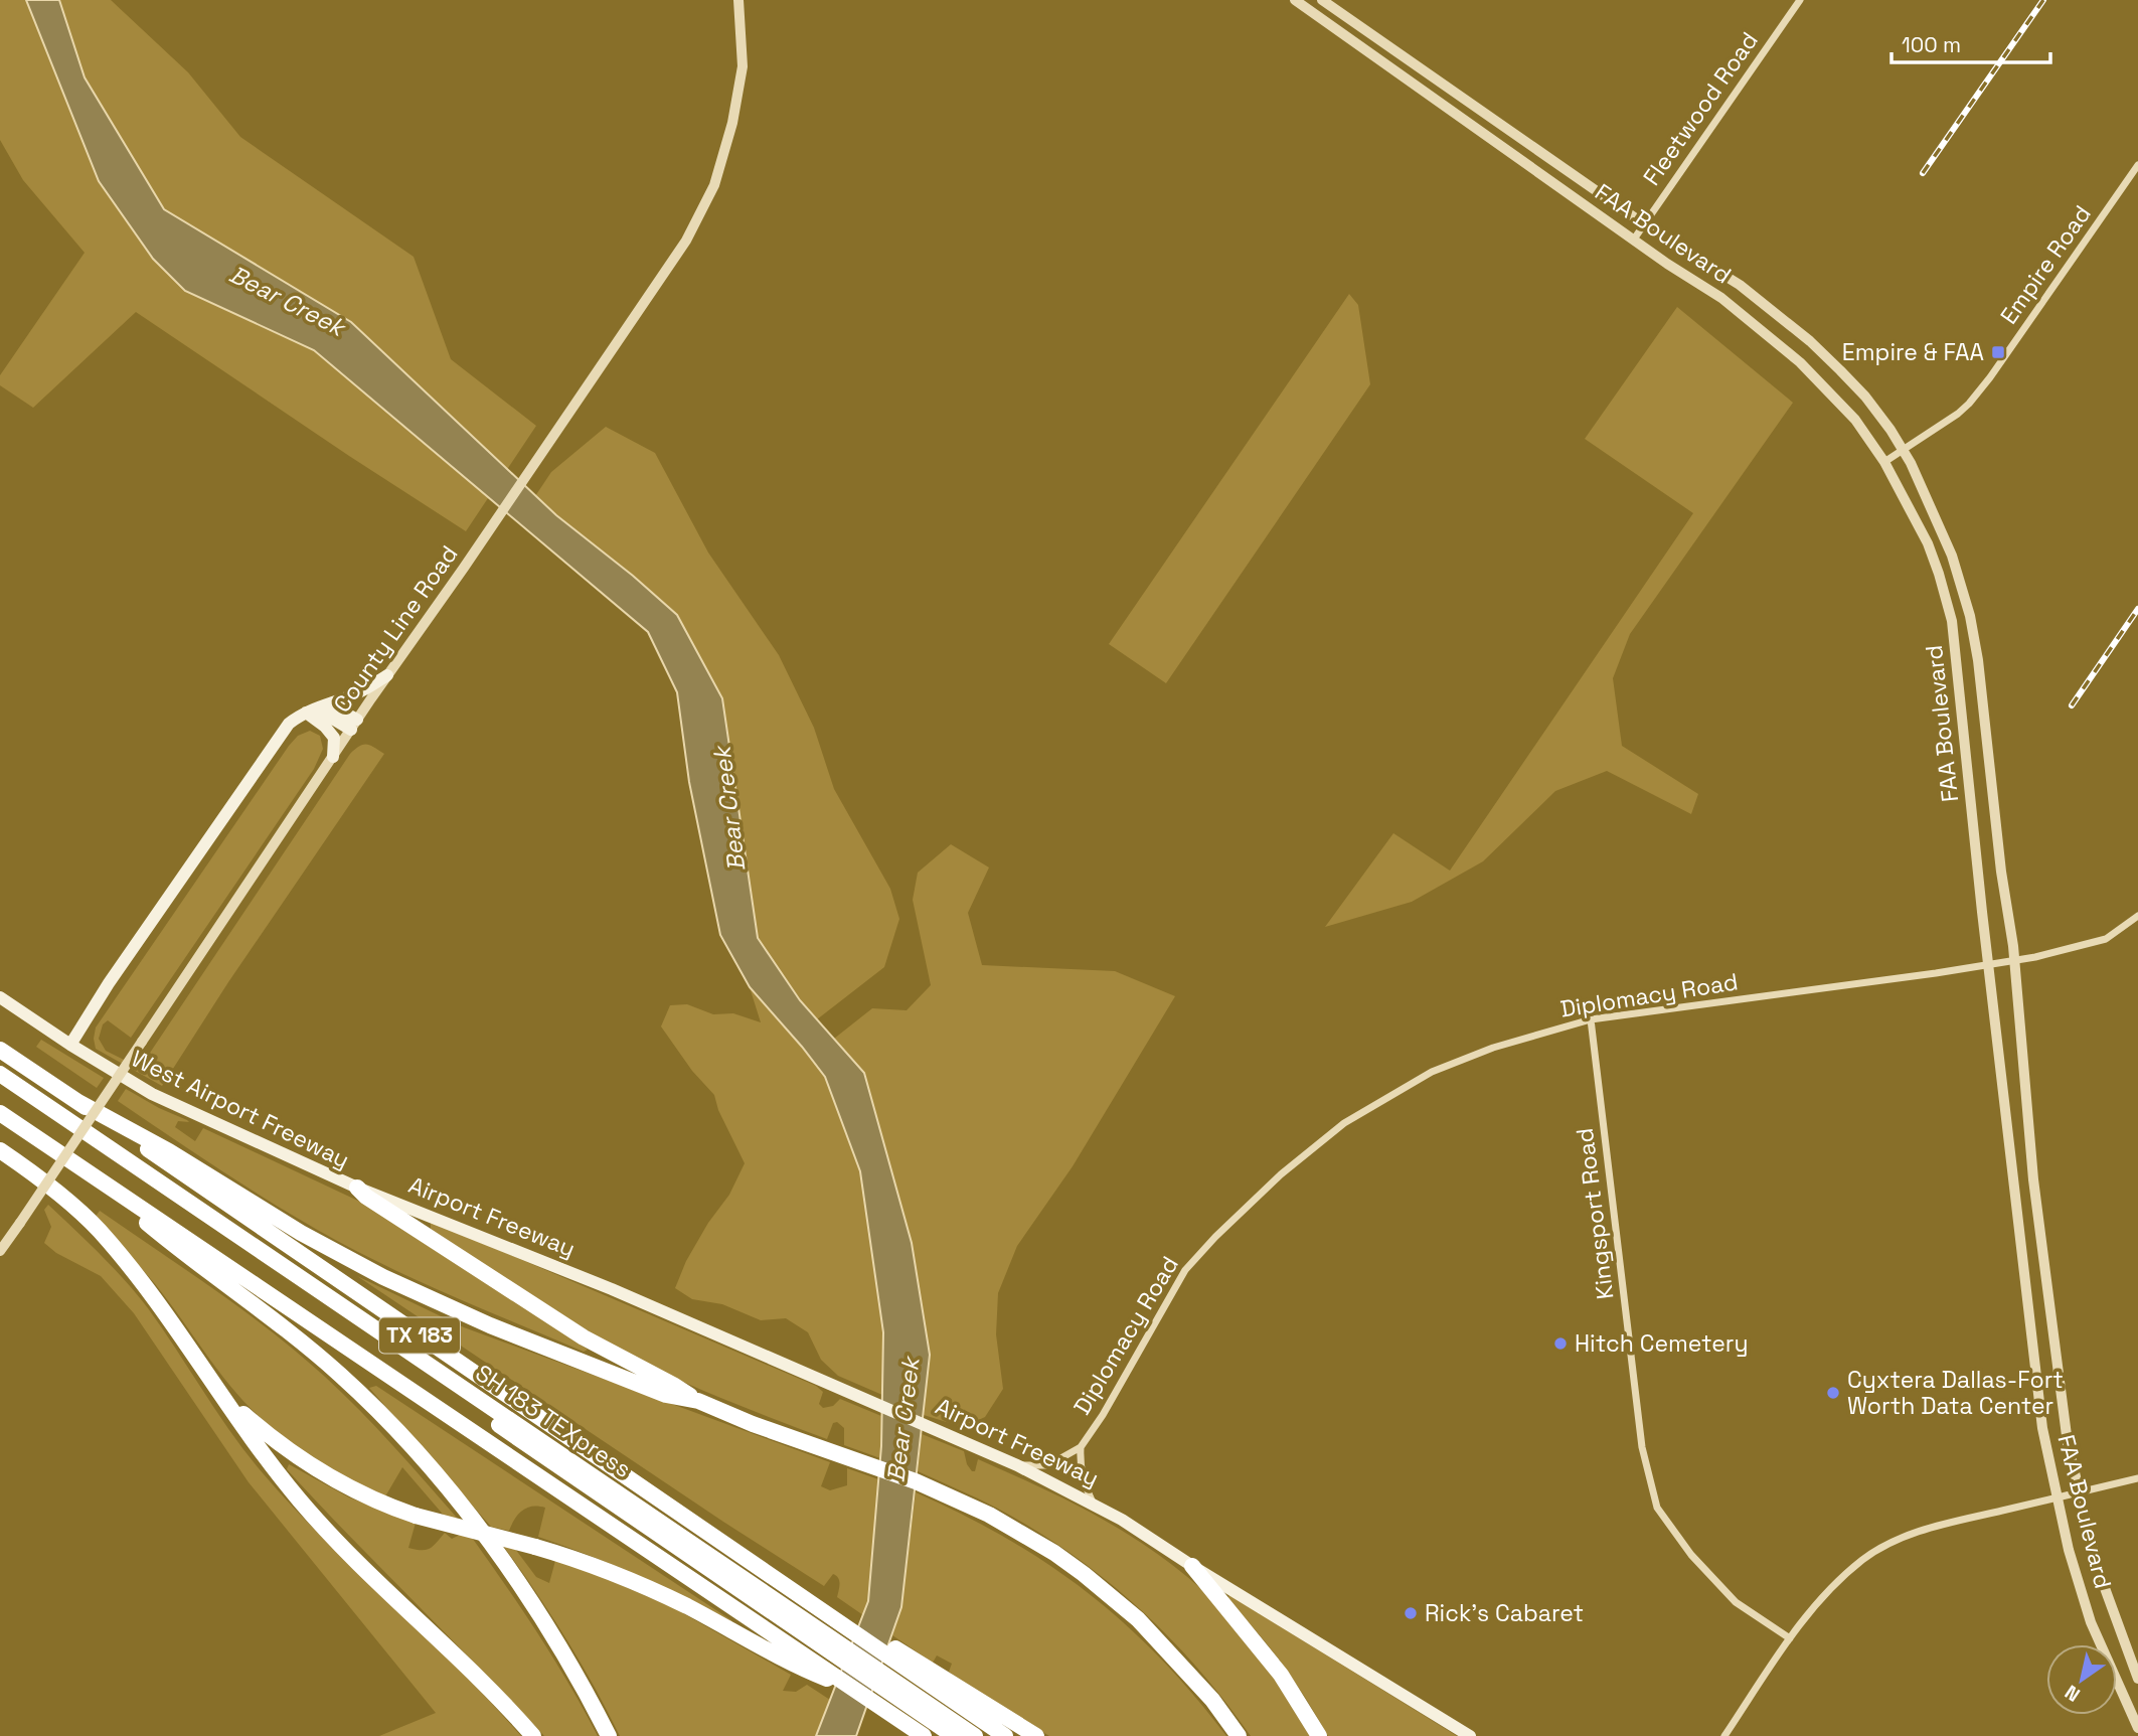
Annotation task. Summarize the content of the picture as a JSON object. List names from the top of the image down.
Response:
{
  "streets": {
    "highway": ["TX 183", "SH 183 TEXpress"],
    "main road": ["West Airport Freeway", "Airport Freeway"],
    "street": [
      "Fleetwood Road",
      "FAA Boulevard",
      "Empire Road",
      "County Line Road",
      "Diplomacy Road",
      "Kingsport Road"
    ]
  },
  "crossings": [
    ["Fleetwood Road", "FAA Boulevard"],
    ["FAA Boulevard", "Empire Road"],
    ["FAA Boulevard", "Diplomacy Road"],
    ["Diplomacy Road", "Kingsport Road"],
    ["Diplomacy Road", "Airport Freeway"],
    ["West Airport Freeway", "Airport Freeway"]
  ],
  "water": ["Bear Creek"],
  "places": {
    "transit": ["Empire & FAA"],
    "other": ["Hitch Cemetery", "Cyxtera Dallas-Fort Worth Data Center", "Rick's Cabaret"]
  },
  "scale_bar": "100 m",
  "north": "bottom left"
}
